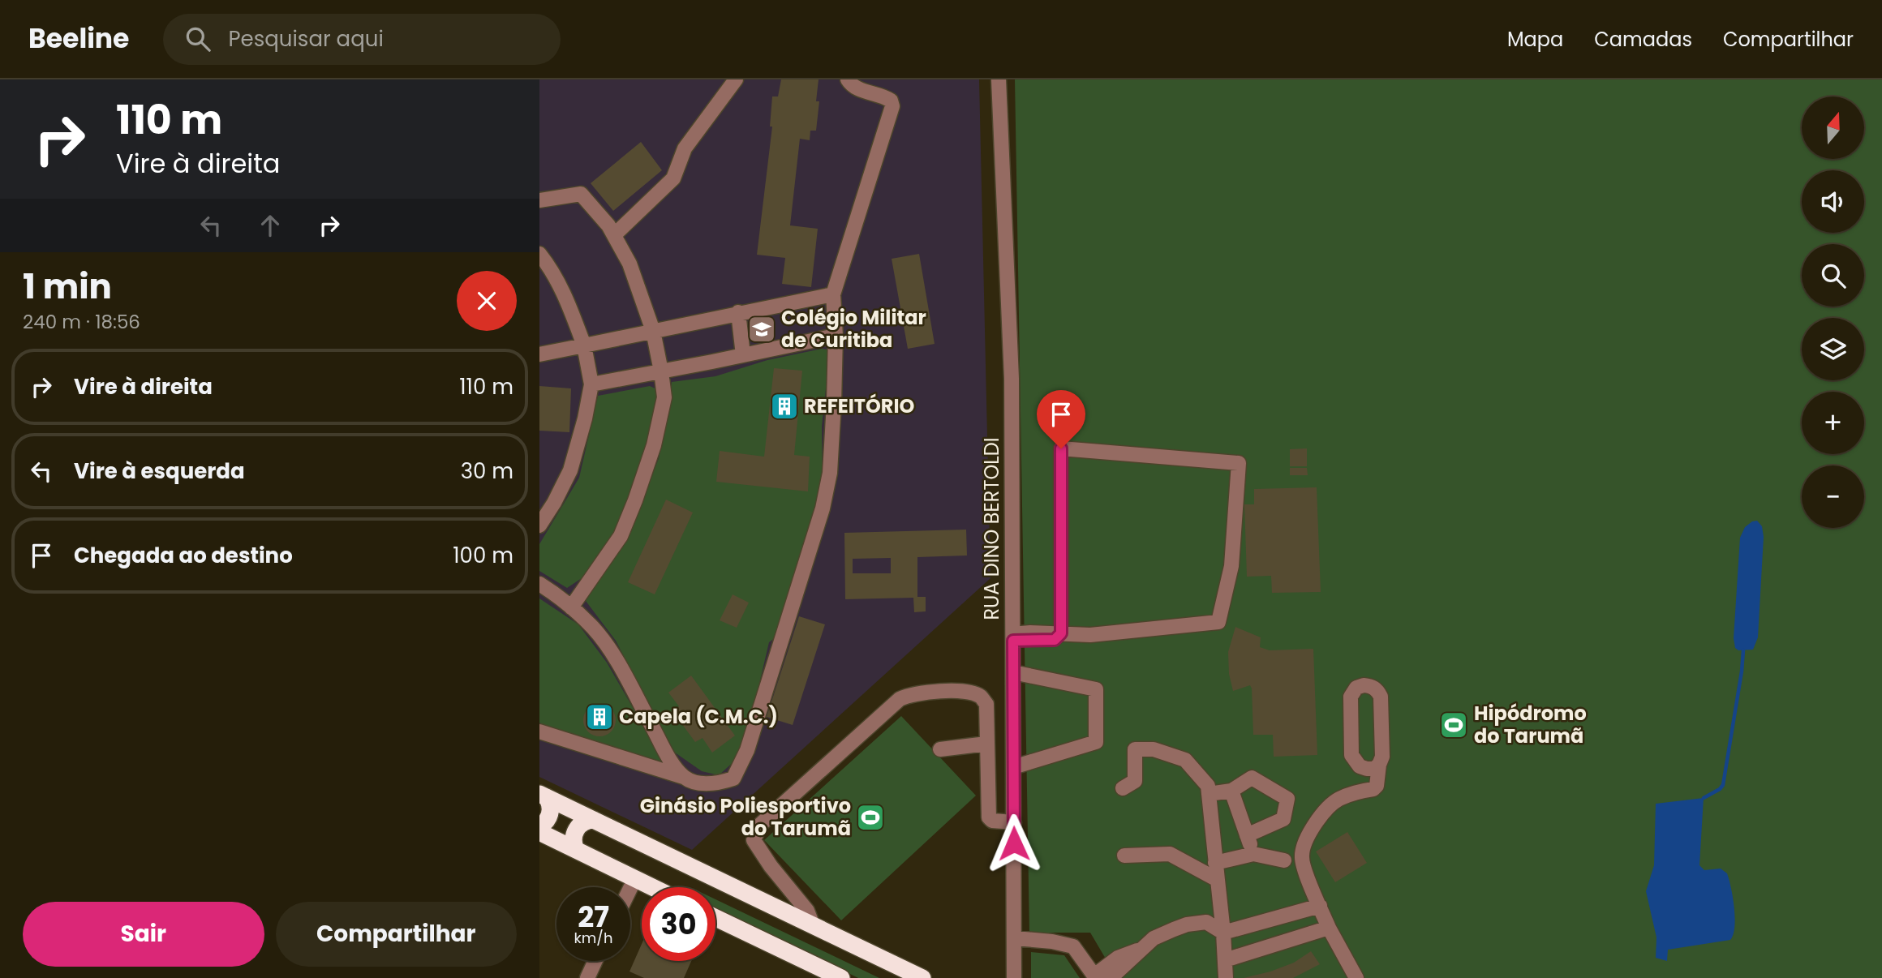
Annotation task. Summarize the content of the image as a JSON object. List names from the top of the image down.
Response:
{
  "streets": {
    "street": ["RUA DINO BERTOLDI"]
  },
  "places": {
    "school or university": ["Colégio Militar de Curitiba"],
    "building": ["REFEITÓRIO", "Capela (C.M.C.)"],
    "sports": ["Hipódromo do Tarumã", "Ginásio Poliesportivo do Tarumã"]
  },
  "north": "top",
  "page": {
    "header": "Beeline",
    "search": "Pesquisar aqui",
    "nav": ["Mapa", "Camadas", "Compartilhar"],
    "turn": ["110 m", "Vire à direita"],
    "map_buttons": ["+", "−"],
    "heading": ["1 min", "240 m · 18:56"],
    "list": [
      {
        "name": "Vire à direita",
        "value": "110 m"
      },
      {
        "name": "Vire à esquerda",
        "value": "30 m"
      },
      {
        "name": "Chegada ao destino",
        "value": "100 m"
      }
    ],
    "speed": "27 km/h",
    "limit": "30",
    "buttons": ["Sair", "Compartilhar"]
  }
}
